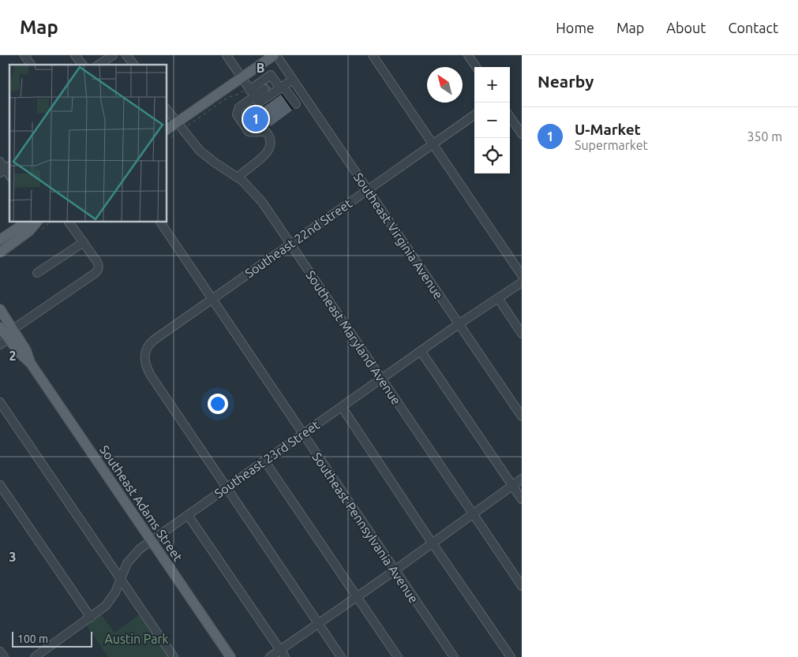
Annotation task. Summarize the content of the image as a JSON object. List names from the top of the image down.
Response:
{
  "streets": {
    "main road": ["Southeast Adams Street"],
    "street": [
      "Southeast Virginia Avenue",
      "Southeast 22nd Street",
      "Southeast Maryland Avenue",
      "Southeast 23rd Street",
      "Southeast Pennsylvania Avenue"
    ]
  },
  "crossings": [
    ["Southeast Virginia Avenue", "Southeast 22nd Street"],
    ["Southeast Virginia Avenue", "Southeast 23rd Street"],
    ["Southeast 22nd Street", "Southeast Maryland Avenue"],
    ["Southeast 22nd Street", "Southeast 23rd Street"],
    ["Southeast 22nd Street", "Southeast Pennsylvania Avenue"],
    ["Southeast Maryland Avenue", "Southeast 23rd Street"],
    ["Southeast 23rd Street", "Southeast Adams Street"],
    ["Southeast 23rd Street", "Southeast Pennsylvania Avenue"]
  ],
  "parks": ["Austin Park"],
  "scale_bar": "100 m",
  "north": "top left",
  "page": {
    "header": "Map",
    "nav": [
      "Home",
      "Map",
      "About",
      "Contact"
    ],
    "heading": "Nearby",
    "map_buttons": ["+", "−"],
    "pins": "1",
    "list": [
      {
        "mark": "1",
        "name": "U-Market",
        "note": "Supermarket",
        "value": "350 m"
      }
    ],
    "scale": "100 m"
  },
  "grid": {
    "columns": ["B"],
    "rows": ["2", "3"]
  }
}
